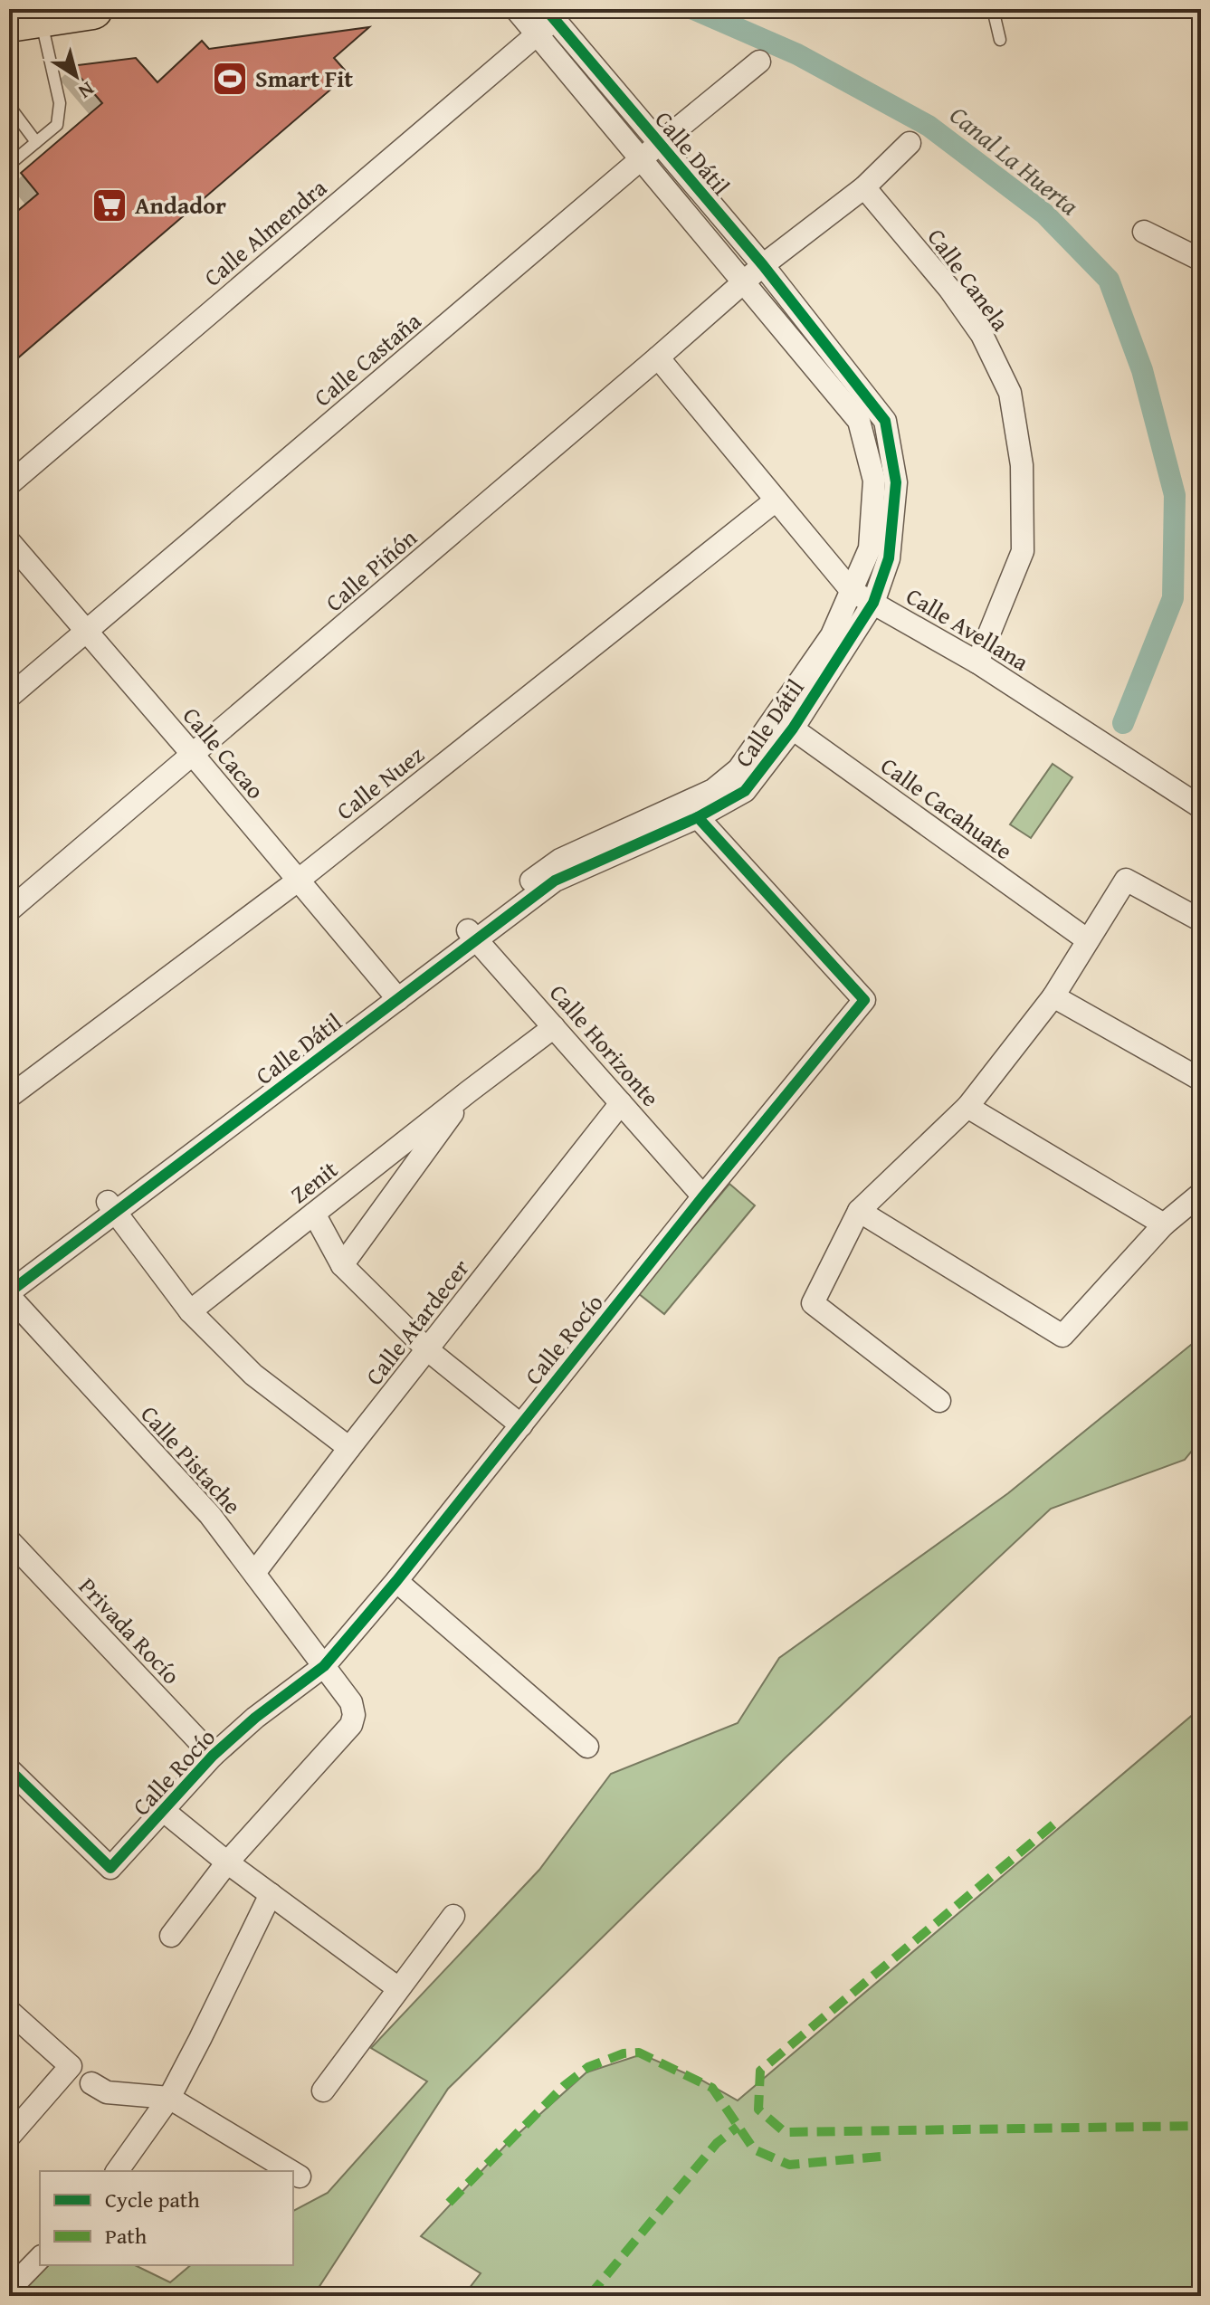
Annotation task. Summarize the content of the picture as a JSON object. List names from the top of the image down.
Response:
{
  "streets": {
    "street": [
      "Calle Dátil",
      "Calle Almendra",
      "Calle Canela",
      "Calle Castaña",
      "Calle Piñón",
      "Calle Avellana",
      "Calle Cacao",
      "Calle Nuez",
      "Calle Cacahuate",
      "Calle Horizonte",
      "Zenit",
      "Calle Atardecer",
      "Calle Rocío",
      "Calle Pistache",
      "Privada Rocío"
    ]
  },
  "crossings": [
    ["Calle Dátil", "Calle Almendra"],
    ["Calle Dátil", "Calle Castaña"],
    ["Calle Dátil", "Calle Piñón"],
    ["Calle Dátil", "Calle Avellana"],
    ["Calle Dátil", "Calle Cacao"],
    ["Calle Dátil", "Calle Cacahuate"],
    ["Calle Dátil", "Calle Horizonte"],
    ["Calle Dátil", "Calle Rocío"],
    ["Calle Dátil", "Calle Pistache"],
    ["Calle Canela", "Calle Avellana"],
    ["Calle Castaña", "Calle Cacao"],
    ["Calle Piñón", "Calle Avellana"],
    ["Calle Piñón", "Calle Cacao"],
    ["Calle Avellana", "Calle Nuez"],
    ["Calle Cacao", "Calle Nuez"],
    ["Calle Horizonte", "Zenit"],
    ["Calle Horizonte", "Calle Atardecer"],
    ["Calle Horizonte", "Calle Rocío"],
    ["Calle Atardecer", "Calle Pistache"],
    ["Calle Rocío", "Calle Pistache"],
    ["Calle Rocío", "Privada Rocío"]
  ],
  "water": ["Canal La Huerta"],
  "places": {
    "sports": ["Smart Fit"],
    "supermarket": ["Andador"]
  },
  "legend": ["Cycle path", "Path"],
  "north": "bottom right"
}
